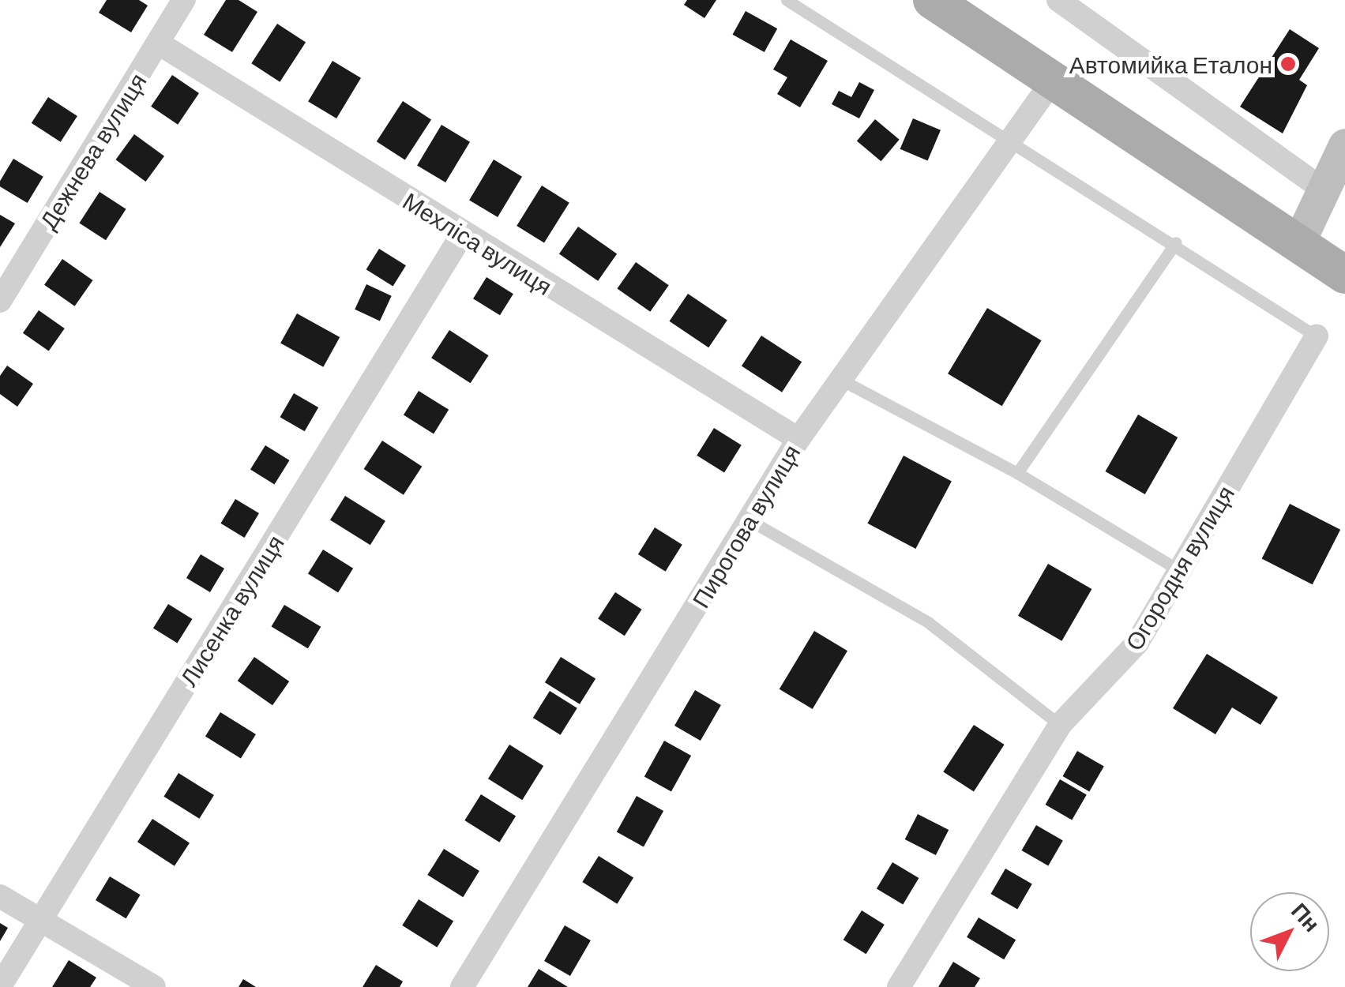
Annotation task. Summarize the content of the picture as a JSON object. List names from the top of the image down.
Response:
{
  "streets": {
    "street": [
      "Дежнева вулиця",
      "Мехліса вулиця",
      "Пирогова вулиця",
      "Огородня вулиця",
      "Лисенка вулиця"
    ]
  },
  "crossings": [
    ["Дежнева вулиця", "Мехліса вулиця"],
    ["Мехліса вулиця", "Пирогова вулиця"],
    ["Мехліса вулиця", "Лисенка вулиця"]
  ],
  "places": ["Автомийка Еталон"],
  "north": "top right"
}
